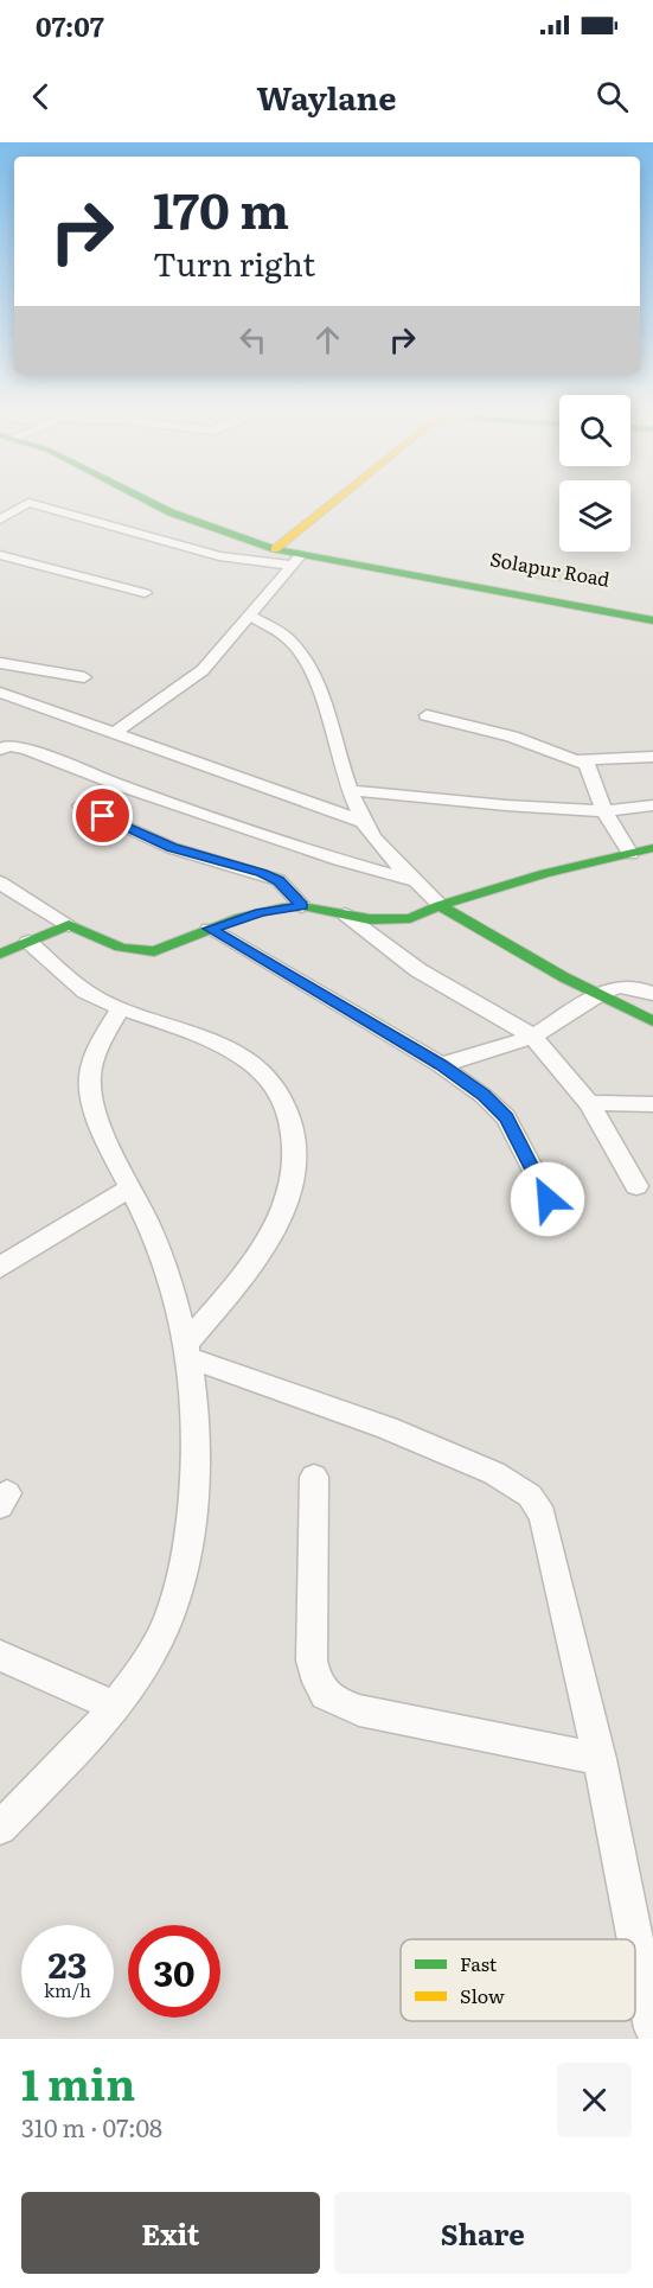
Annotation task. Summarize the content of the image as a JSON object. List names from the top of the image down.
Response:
{
  "streets": {
    "street": ["Solapur Road"]
  },
  "legend": ["Fast", "Slow"],
  "page": {
    "status": "07:07",
    "header": "Waylane",
    "turn": ["170 m", "Turn right"],
    "speed": "23 km/h",
    "limit": "30",
    "heading": ["1 min", "310 m · 07:08"],
    "buttons": ["Exit", "Share"]
  }
}
